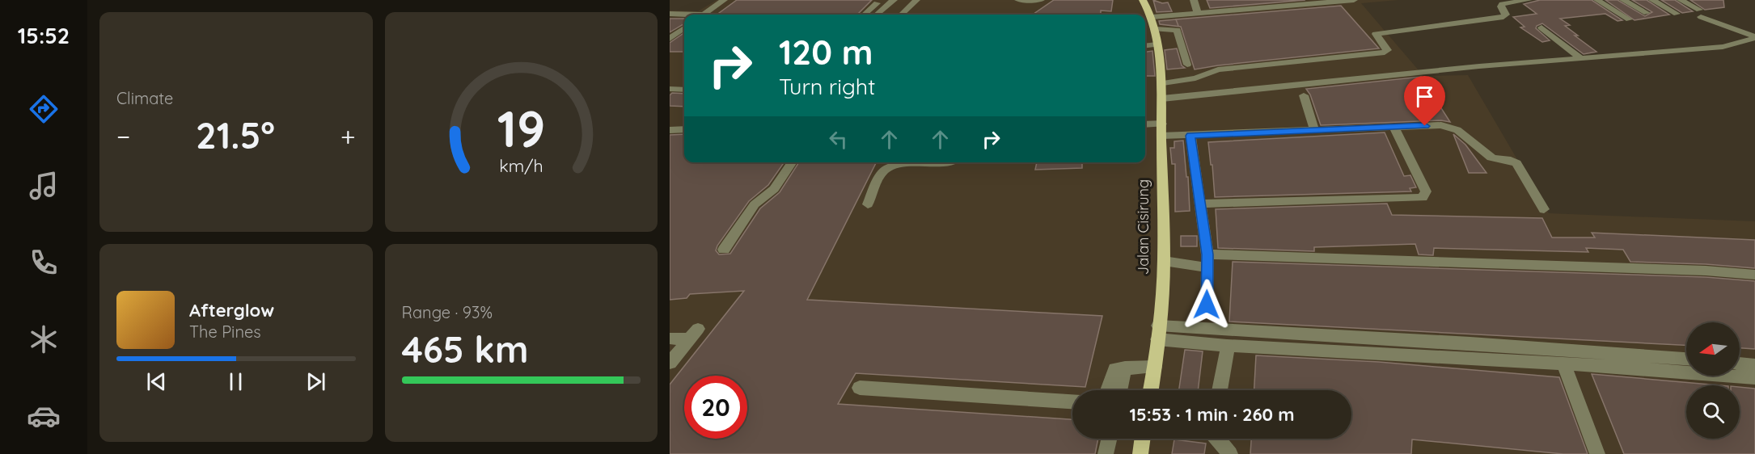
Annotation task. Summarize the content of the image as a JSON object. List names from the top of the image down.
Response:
{
  "streets": {
    "main road": ["Jalan Cisirung"]
  },
  "north": "left",
  "page": {
    "tabs": "15:52",
    "tile": [
      "Climate",
      ["Range · 93%", "465 km"]
    ],
    "turn": ["120 m", "Turn right"],
    "heat": ["−", "21.5°", "+"],
    "song": ["Afterglow", "The Pines"],
    "limit": "20",
    "trip": "15:53 · 1 min · 260 m",
    "gauge": ["19", "km/h"]
  }
}
